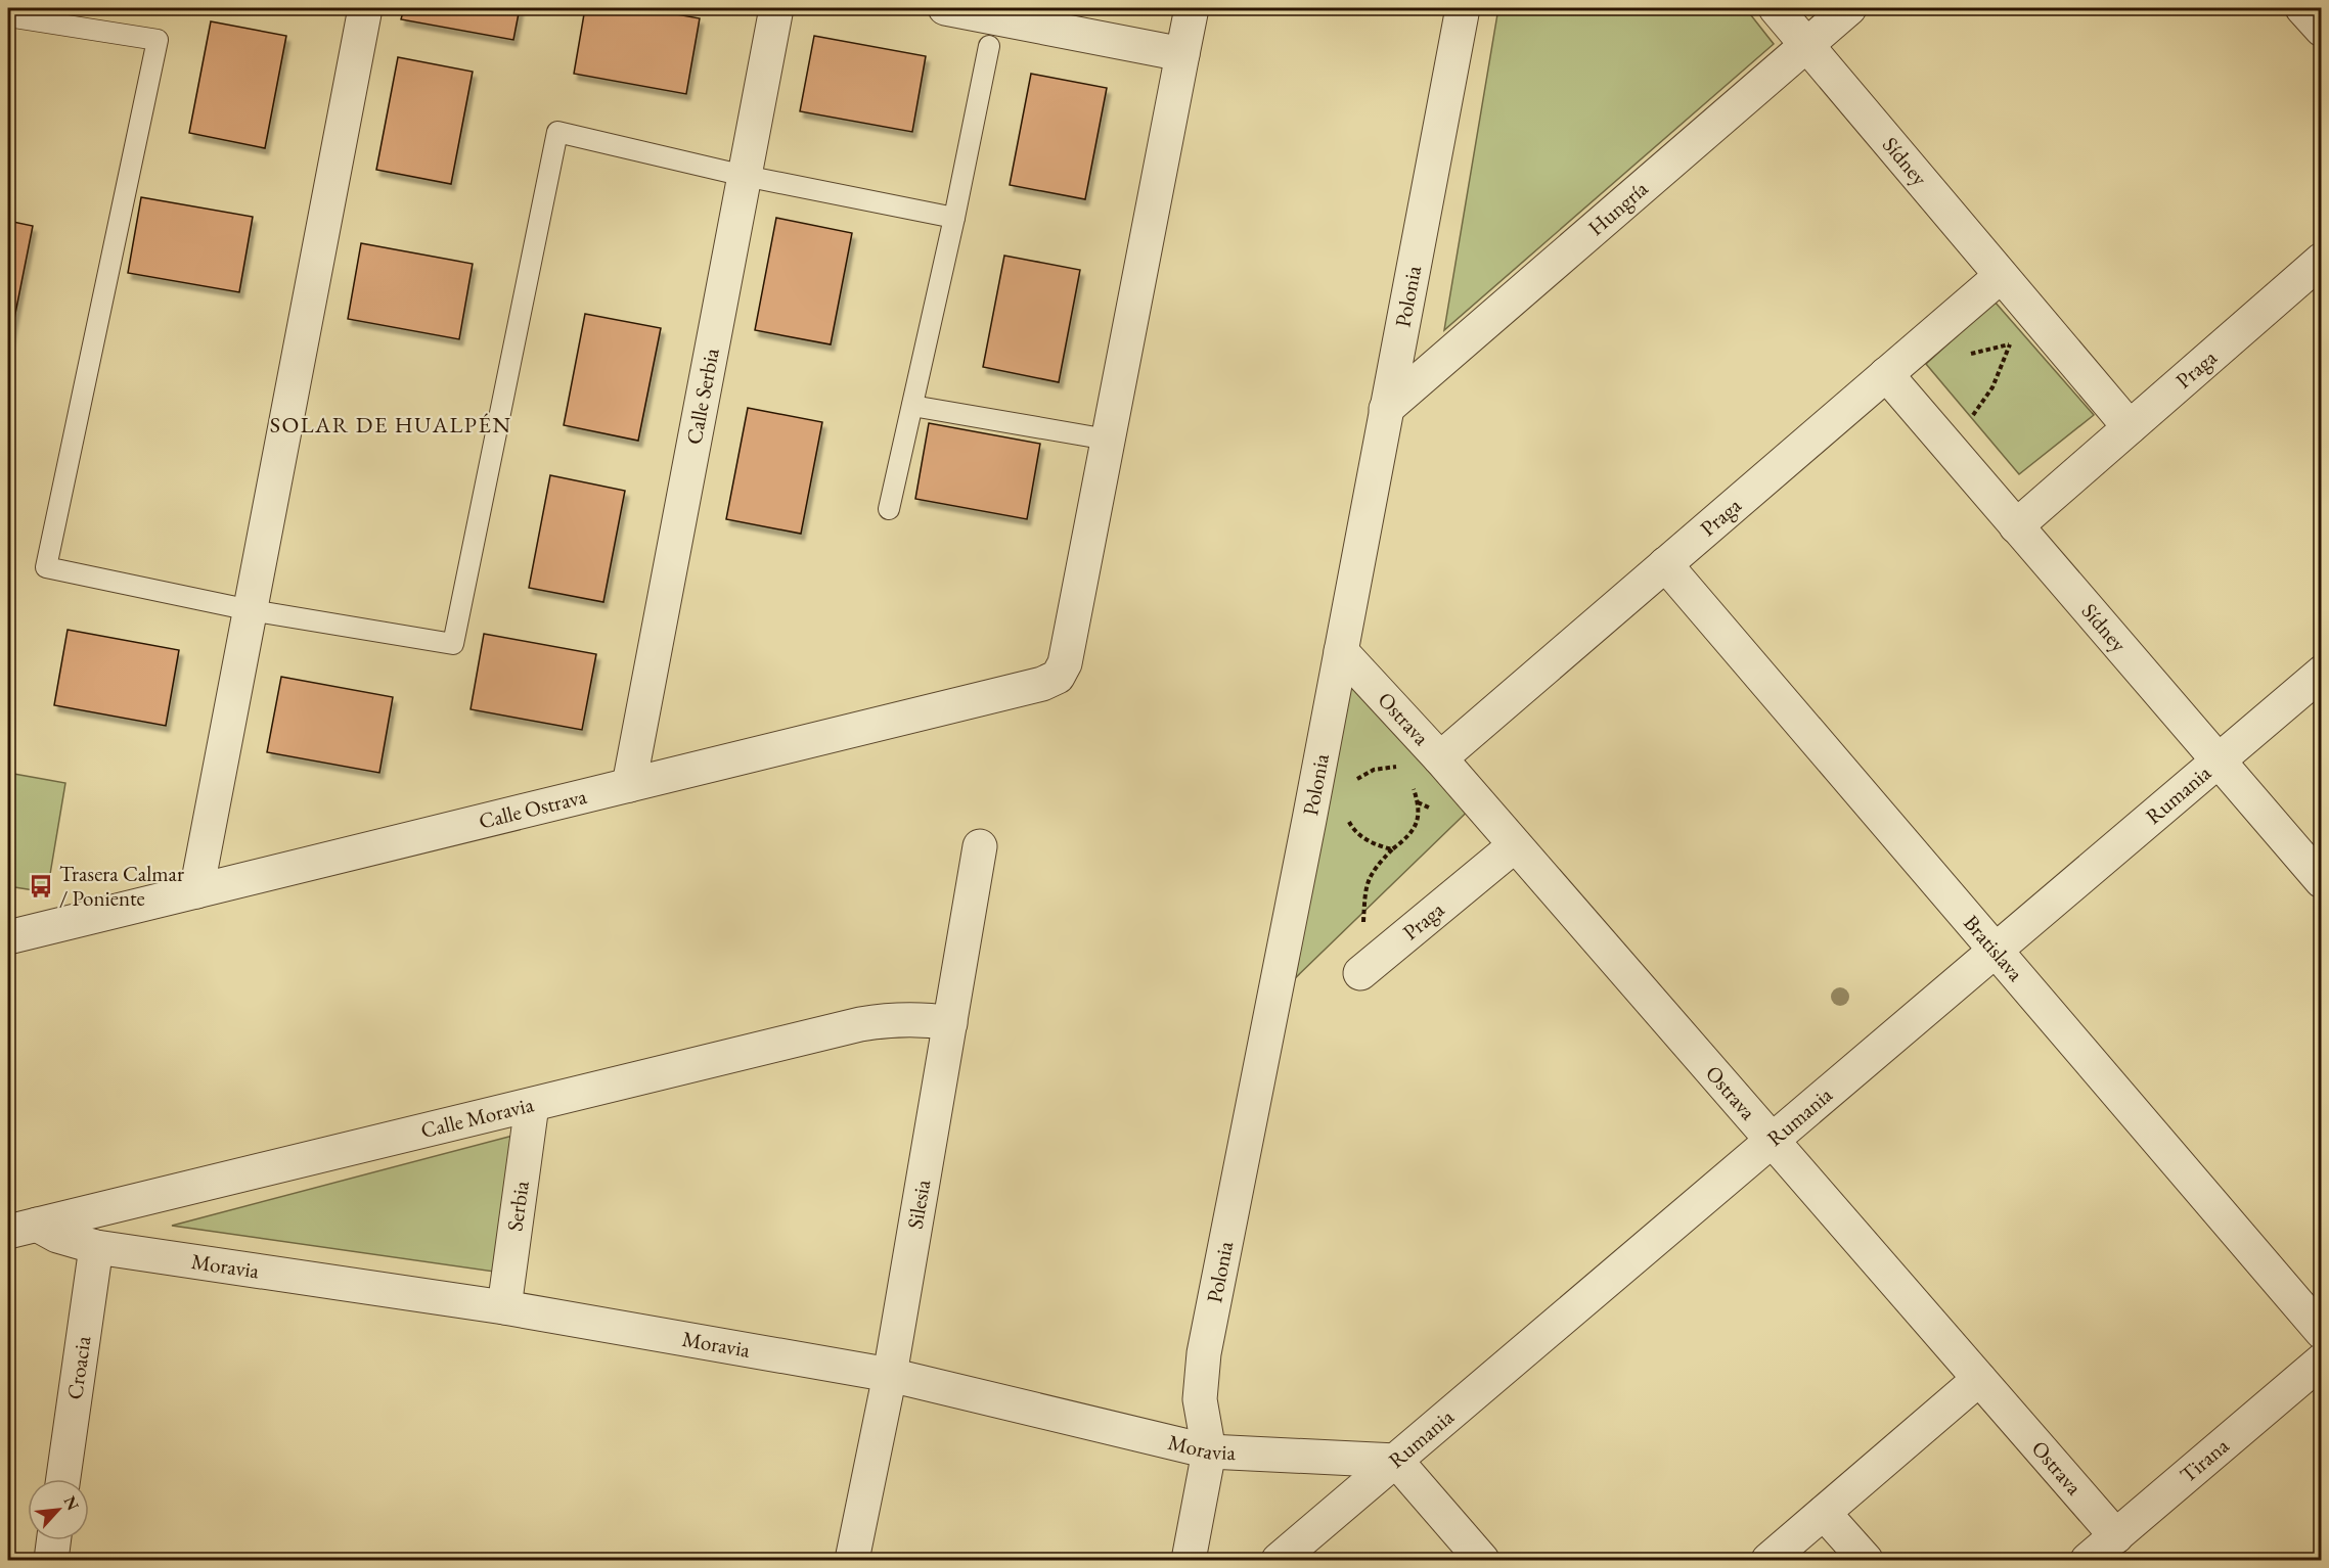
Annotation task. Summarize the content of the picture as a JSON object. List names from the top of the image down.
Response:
{
  "streets": {
    "street": [
      "Sídney",
      "Hungría",
      "Polonia",
      "Praga",
      "Calle Serbia",
      "Ostrava",
      "Rumania",
      "Calle Ostrava",
      "Bratislava",
      "Calle Moravia",
      "Silesia",
      "Serbia",
      "Moravia",
      "Croacia",
      "Tirana"
    ]
  },
  "crossings": [
    ["Sídney", "Hungría"],
    ["Sídney", "Praga"],
    ["Sídney", "Rumania"],
    ["Hungría", "Polonia"],
    ["Polonia", "Ostrava"],
    ["Polonia", "Moravia"],
    ["Praga", "Ostrava"],
    ["Praga", "Bratislava"],
    ["Calle Serbia", "Calle Ostrava"],
    ["Ostrava", "Rumania"],
    ["Ostrava", "Tirana"],
    ["Rumania", "Bratislava"],
    ["Rumania", "Moravia"],
    ["Calle Moravia", "Silesia"],
    ["Calle Moravia", "Serbia"],
    ["Calle Moravia", "Moravia"],
    ["Silesia", "Moravia"],
    ["Serbia", "Moravia"],
    ["Moravia", "Croacia"]
  ],
  "districts": ["SOLAR DE HUALPÉN"],
  "places": {
    "bus stop": ["Trasera Calmar / Poniente"]
  },
  "north": "top right"
}
